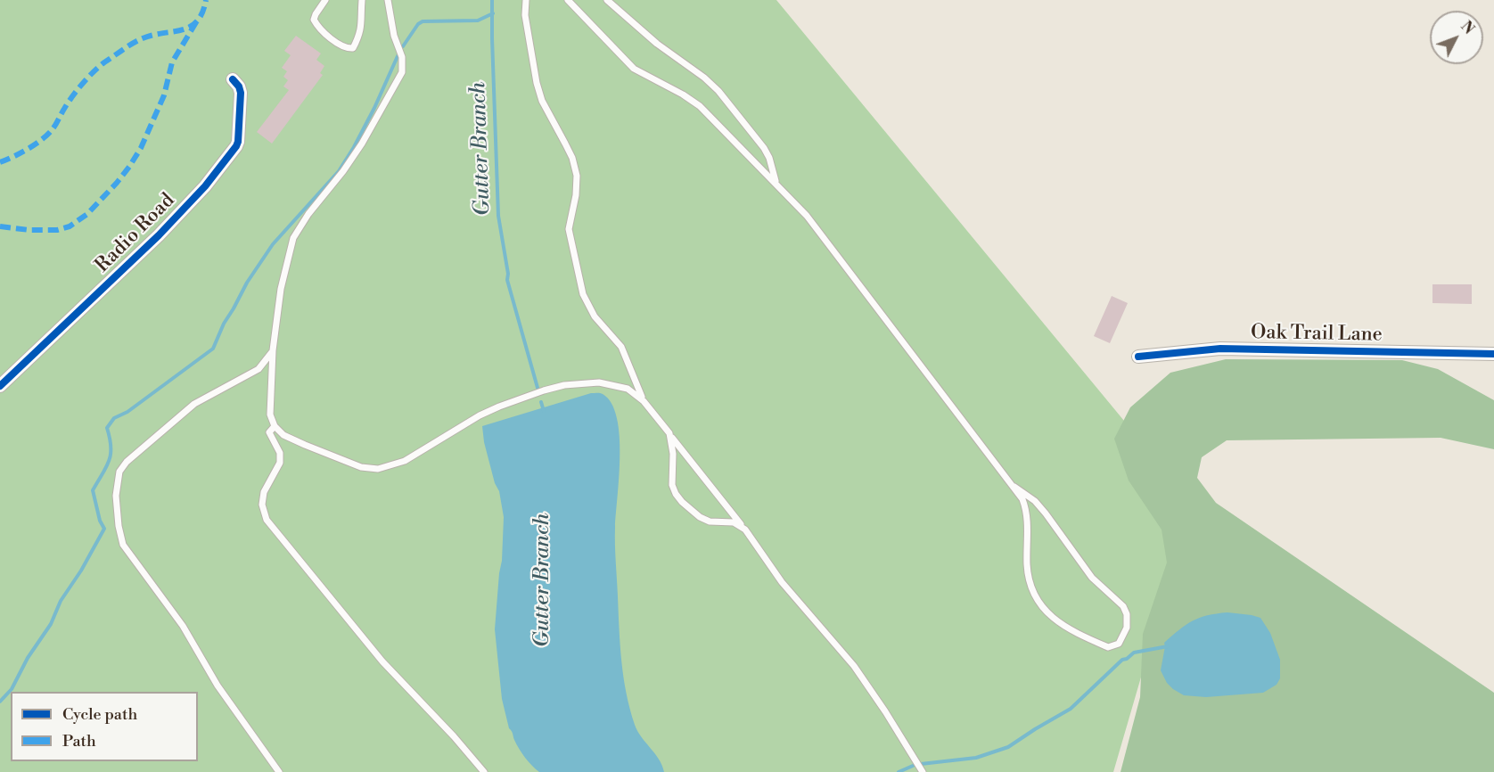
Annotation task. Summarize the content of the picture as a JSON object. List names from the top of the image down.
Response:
{
  "streets": {
    "street": ["Radio Road", "Oak Trail Lane"]
  },
  "water": ["Gutter Branch"],
  "legend": ["Cycle path", "Path"],
  "north": "top right"
}
